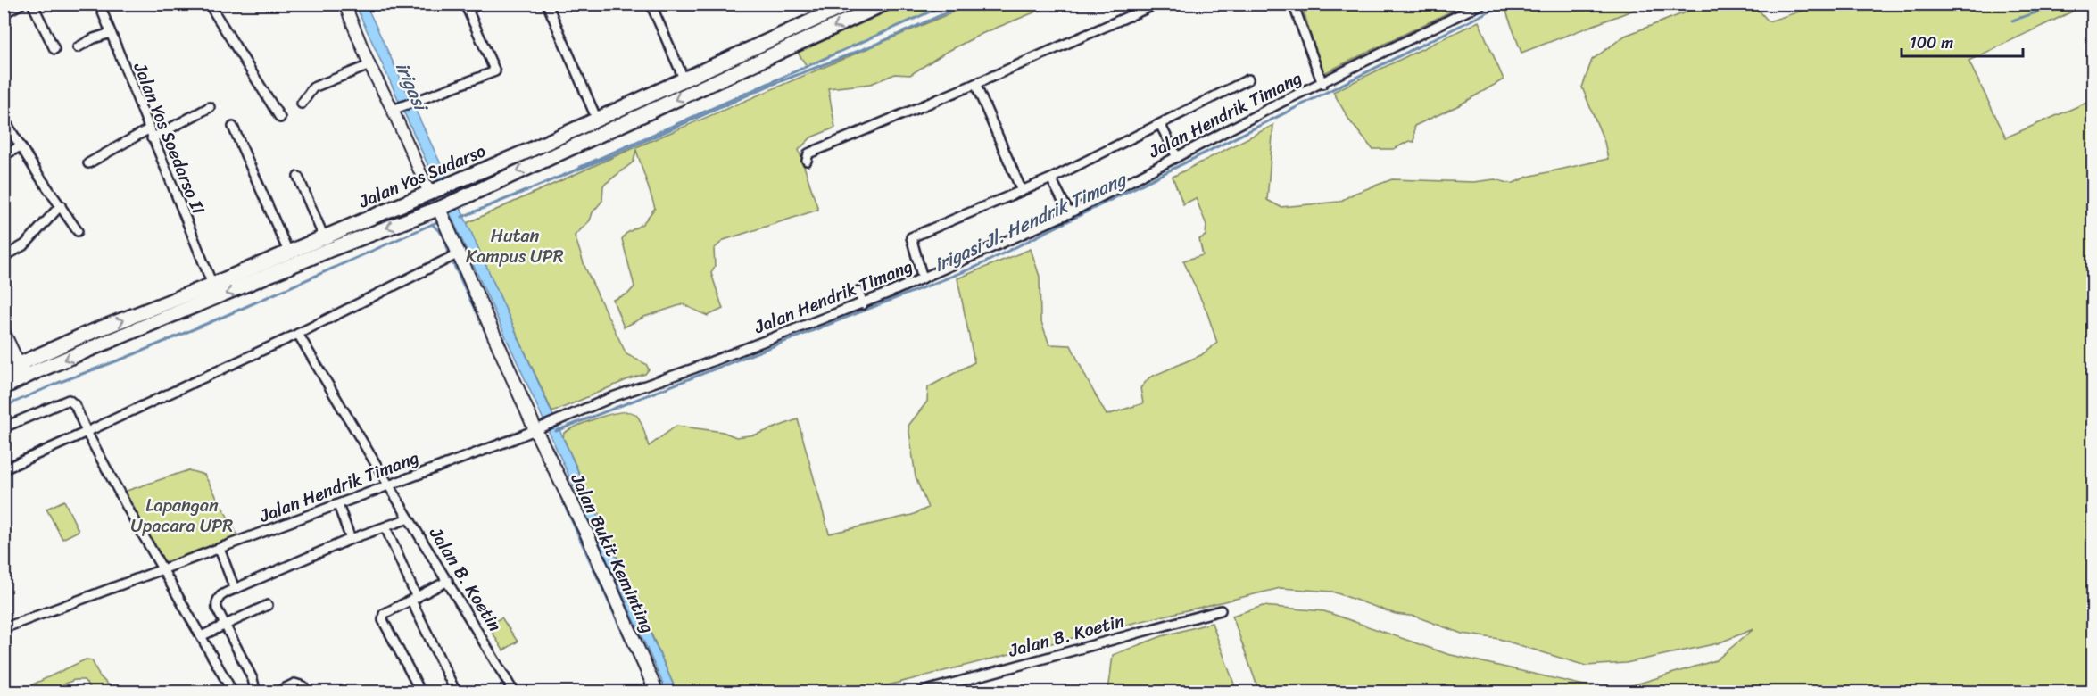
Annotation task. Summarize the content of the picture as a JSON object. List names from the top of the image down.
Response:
{
  "streets": {
    "main road": ["Jalan Yos Sudarso", "Jalan Bukit Keminting"],
    "street": ["Jalan Hendrik Timang", "Jalan Yos Soedarso II", "Jalan B. Koetin"]
  },
  "crossings": [
    ["Jalan Hendrik Timang", "Jalan Bukit Keminting"],
    ["Jalan Hendrik Timang", "Jalan B. Koetin"],
    ["Jalan Yos Soedarso II", "Jalan Yos Sudarso"],
    ["Jalan Yos Sudarso", "Jalan Bukit Keminting"]
  ],
  "water": ["irigasi", "irigasi Jl. Hendrik Timang"],
  "parks": ["Hutan Kampus UPR", "Lapangan Upacara UPR"],
  "scale_bar": "100 m"
}
